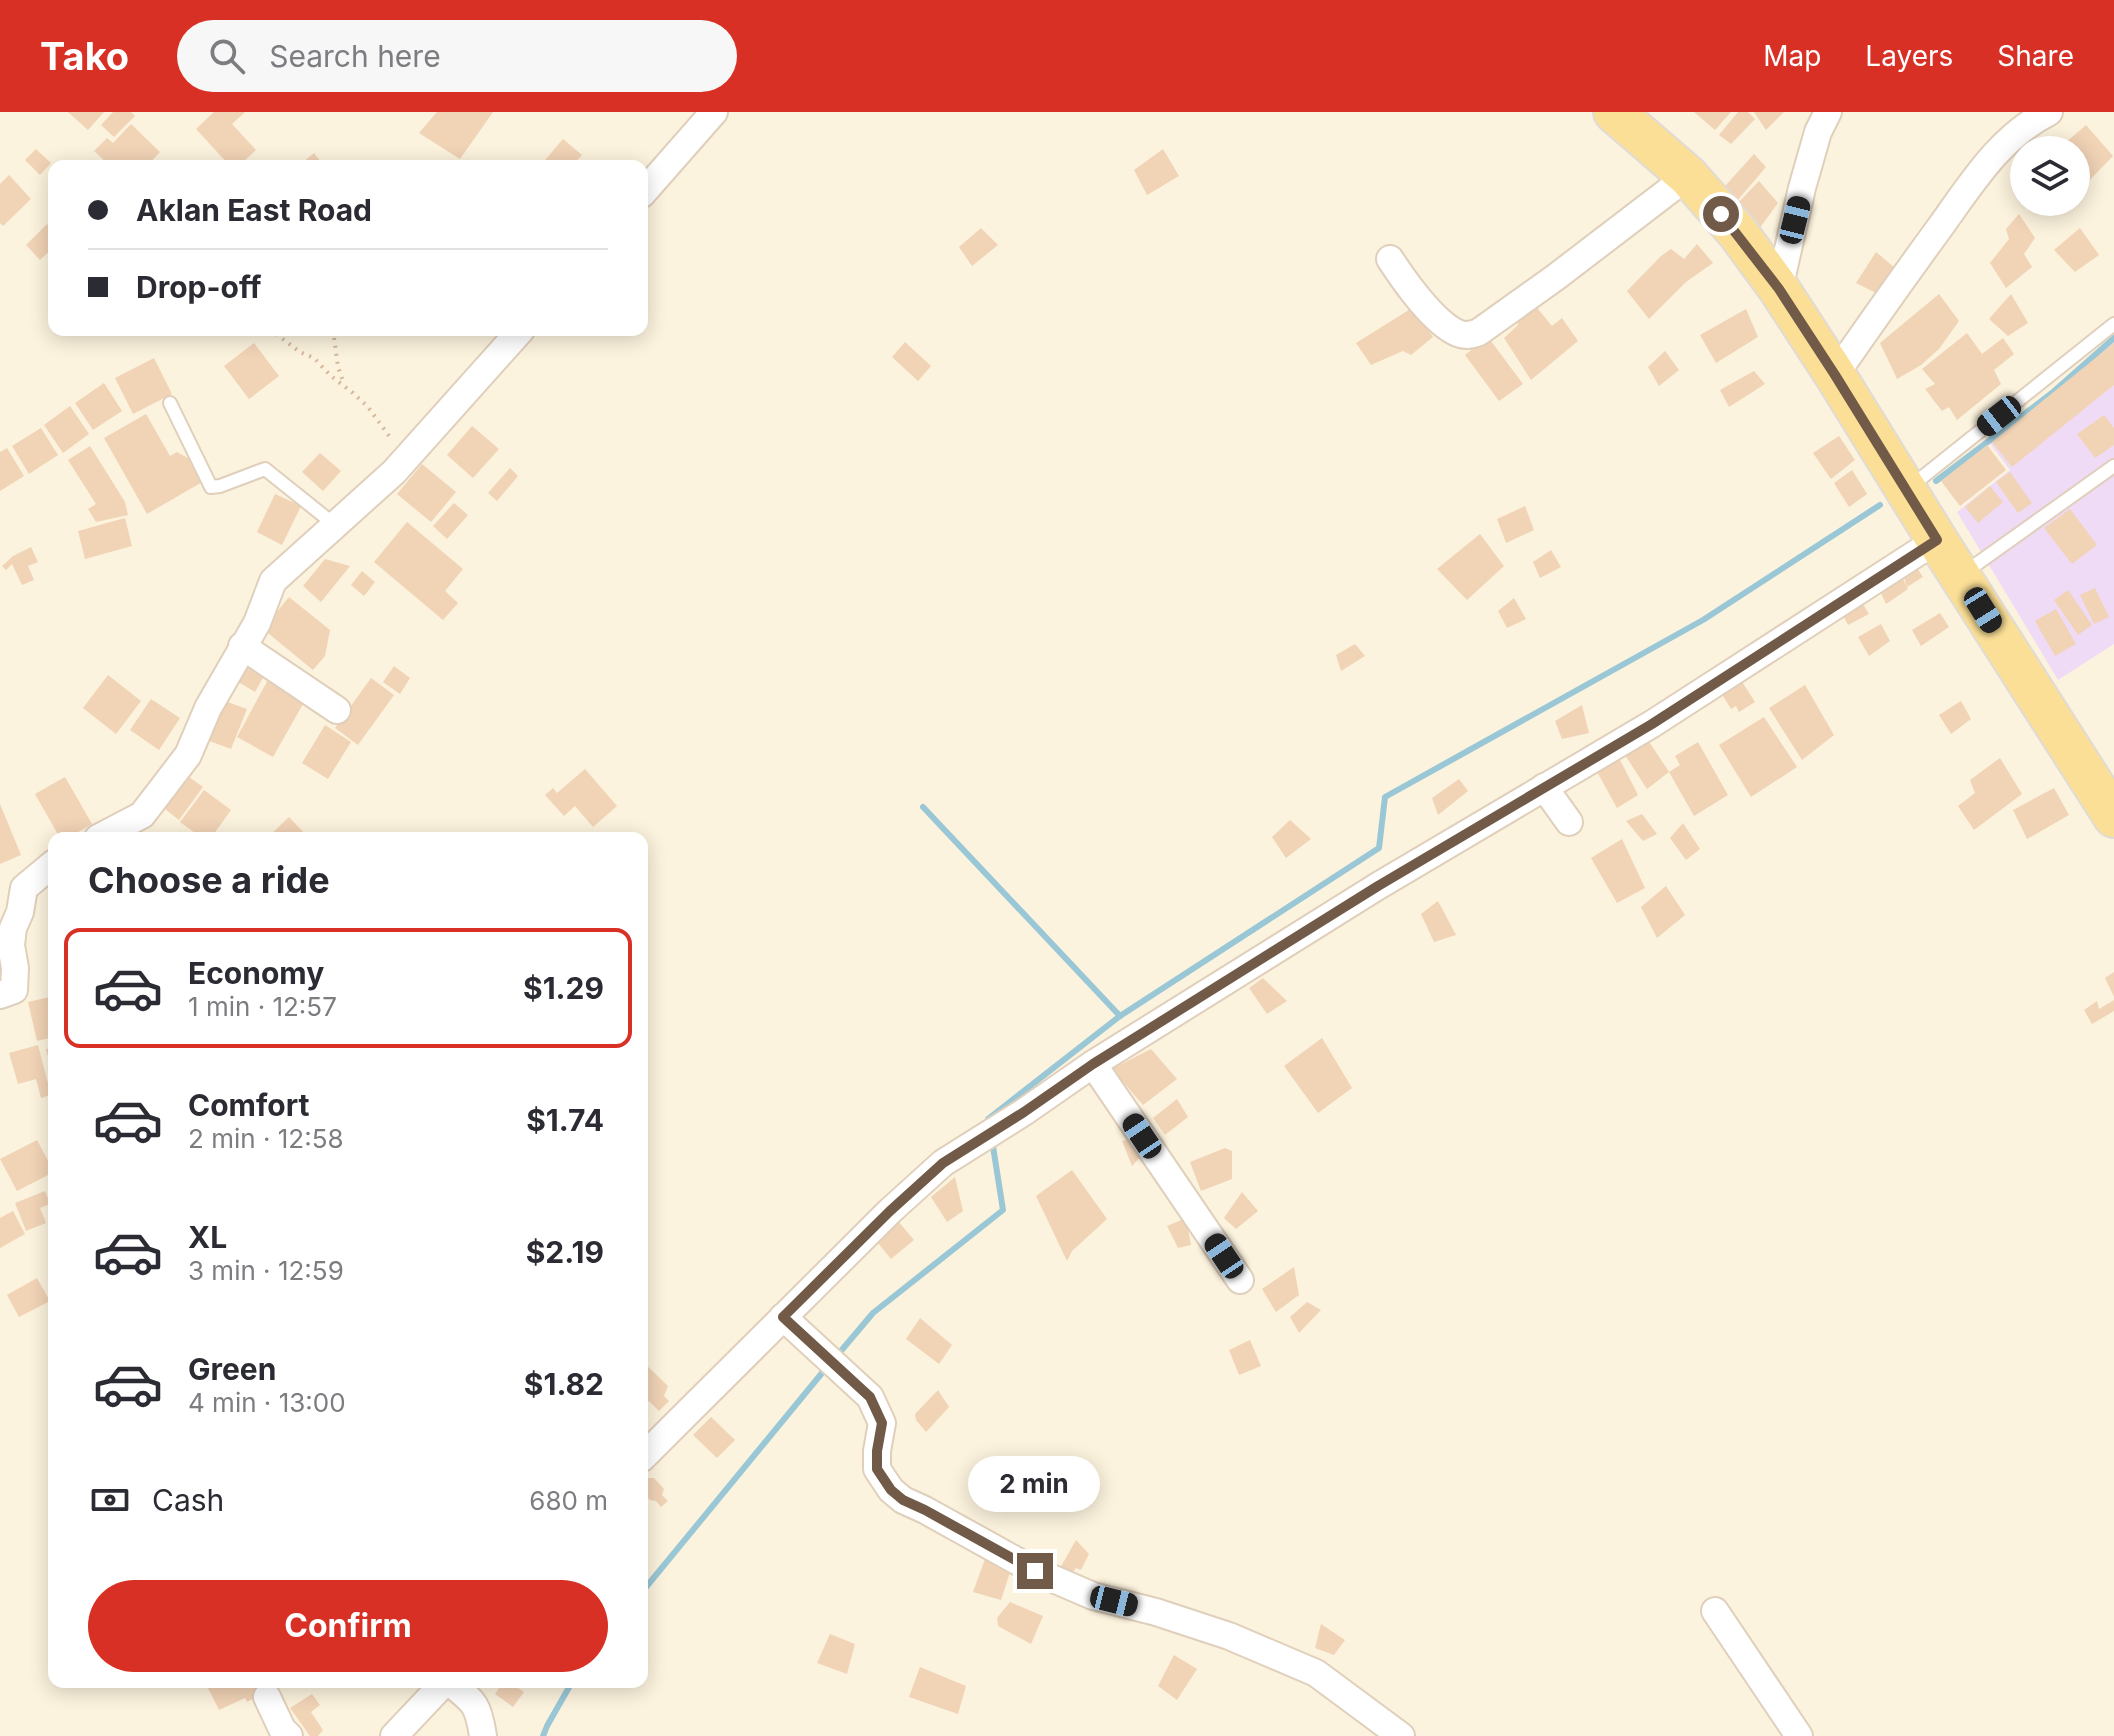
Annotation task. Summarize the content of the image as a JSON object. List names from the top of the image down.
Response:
{
  "page": {
    "header": "Tako",
    "search": "Search here",
    "nav": ["Map", "Layers", "Share"],
    "banner": ["Aklan East Road", "Drop-off"],
    "heading": "Choose a ride",
    "list": [
      {
        "name": "Economy",
        "note": "1 min · 12:57",
        "value": "$1.29"
      },
      {
        "name": "Comfort",
        "note": "2 min · 12:58",
        "value": "$1.74"
      },
      {
        "name": "XL",
        "note": "3 min · 12:59",
        "value": "$2.19"
      },
      {
        "name": "Green",
        "note": "4 min · 13:00",
        "value": "$1.82"
      }
    ],
    "bubble": "2 min",
    "pay": ["Cash", "680 m"],
    "buttons": "Confirm"
  }
}
